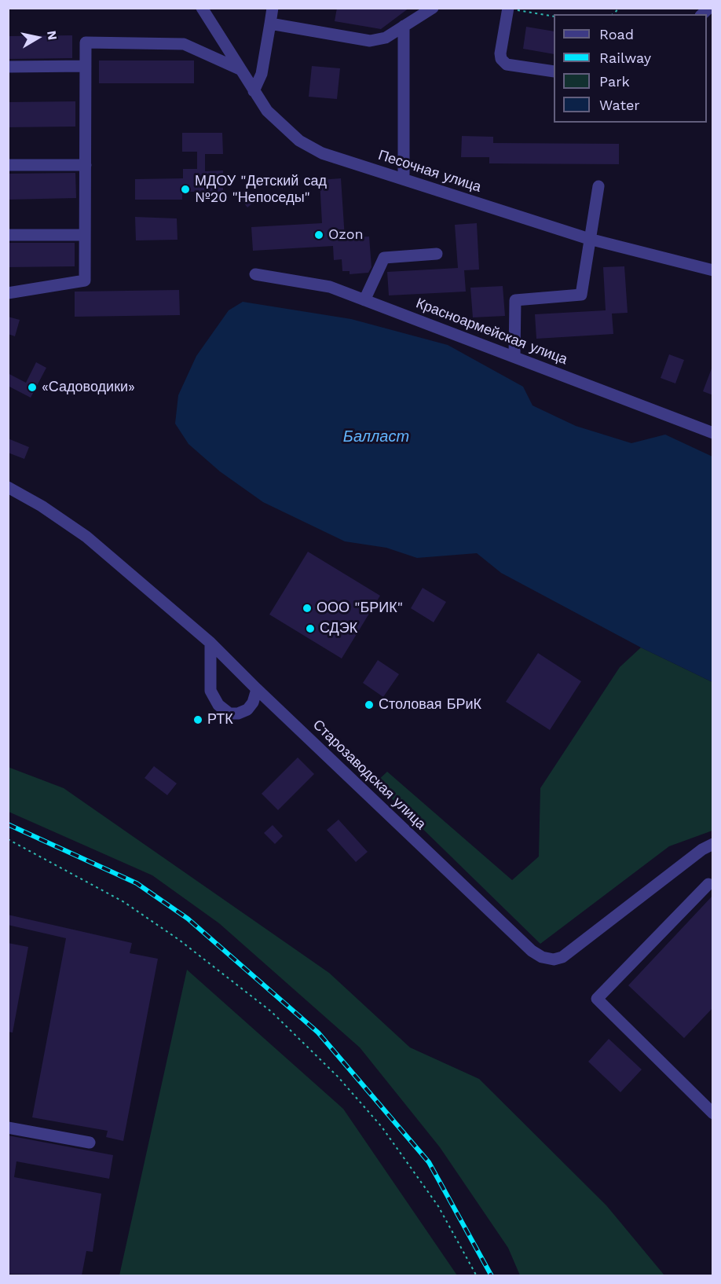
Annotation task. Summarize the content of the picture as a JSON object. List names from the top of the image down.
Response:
{
  "streets": {
    "street": ["Песочная улица", "Красноармейская улица", "Старозаводская улица"]
  },
  "water": ["Балласт"],
  "places": [
    "МДОУ \"Детский сад №20 \"Непоседы\"",
    "Ozon",
    "«Садоводики»",
    "ООО \"БРИК\"",
    "СДЭК",
    "Столовая БРиК",
    "РТК"
  ],
  "legend": [
    "Road",
    "Railway",
    "Park",
    "Water"
  ],
  "north": "right"
}
